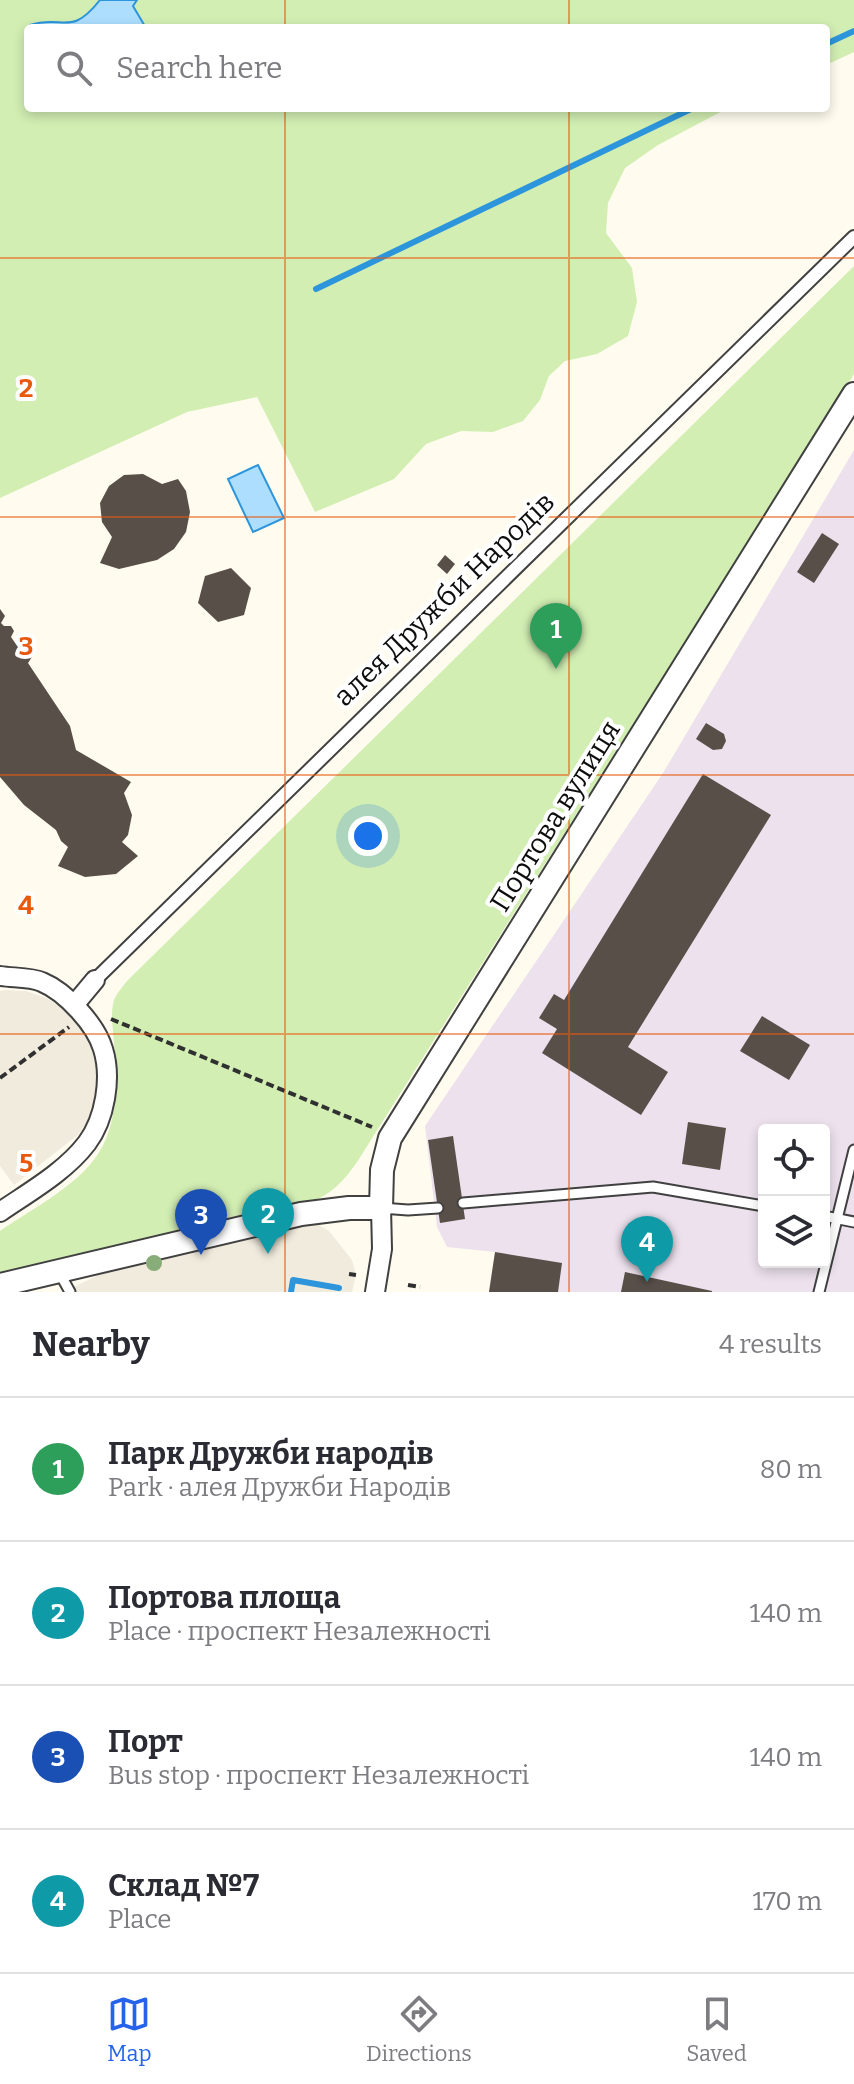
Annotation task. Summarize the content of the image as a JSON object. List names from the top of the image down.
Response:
{
  "streets": {
    "street": ["алея Дружби Народів", "Портова вулиця"]
  },
  "page": {
    "search": "Search here",
    "pins": [
      "1",
      "2",
      "3",
      "4"
    ],
    "heading": ["Nearby", "4 results"],
    "list": [
      {
        "mark": "1",
        "name": "Парк Дружби народів",
        "note": "Park · алея Дружби Народів",
        "value": "80 m"
      },
      {
        "mark": "2",
        "name": "Портова площа",
        "note": "Place · проспект Незалежності",
        "value": "140 m"
      },
      {
        "mark": "3",
        "name": "Порт",
        "note": "Bus stop · проспект Незалежності",
        "value": "140 m"
      },
      {
        "mark": "4",
        "name": "Склад №7",
        "note": "Place",
        "value": "170 m"
      }
    ],
    "nav": ["Map", "Directions", "Saved"]
  },
  "grid": {
    "rows": [
      "2",
      "3",
      "4",
      "5"
    ]
  }
}
